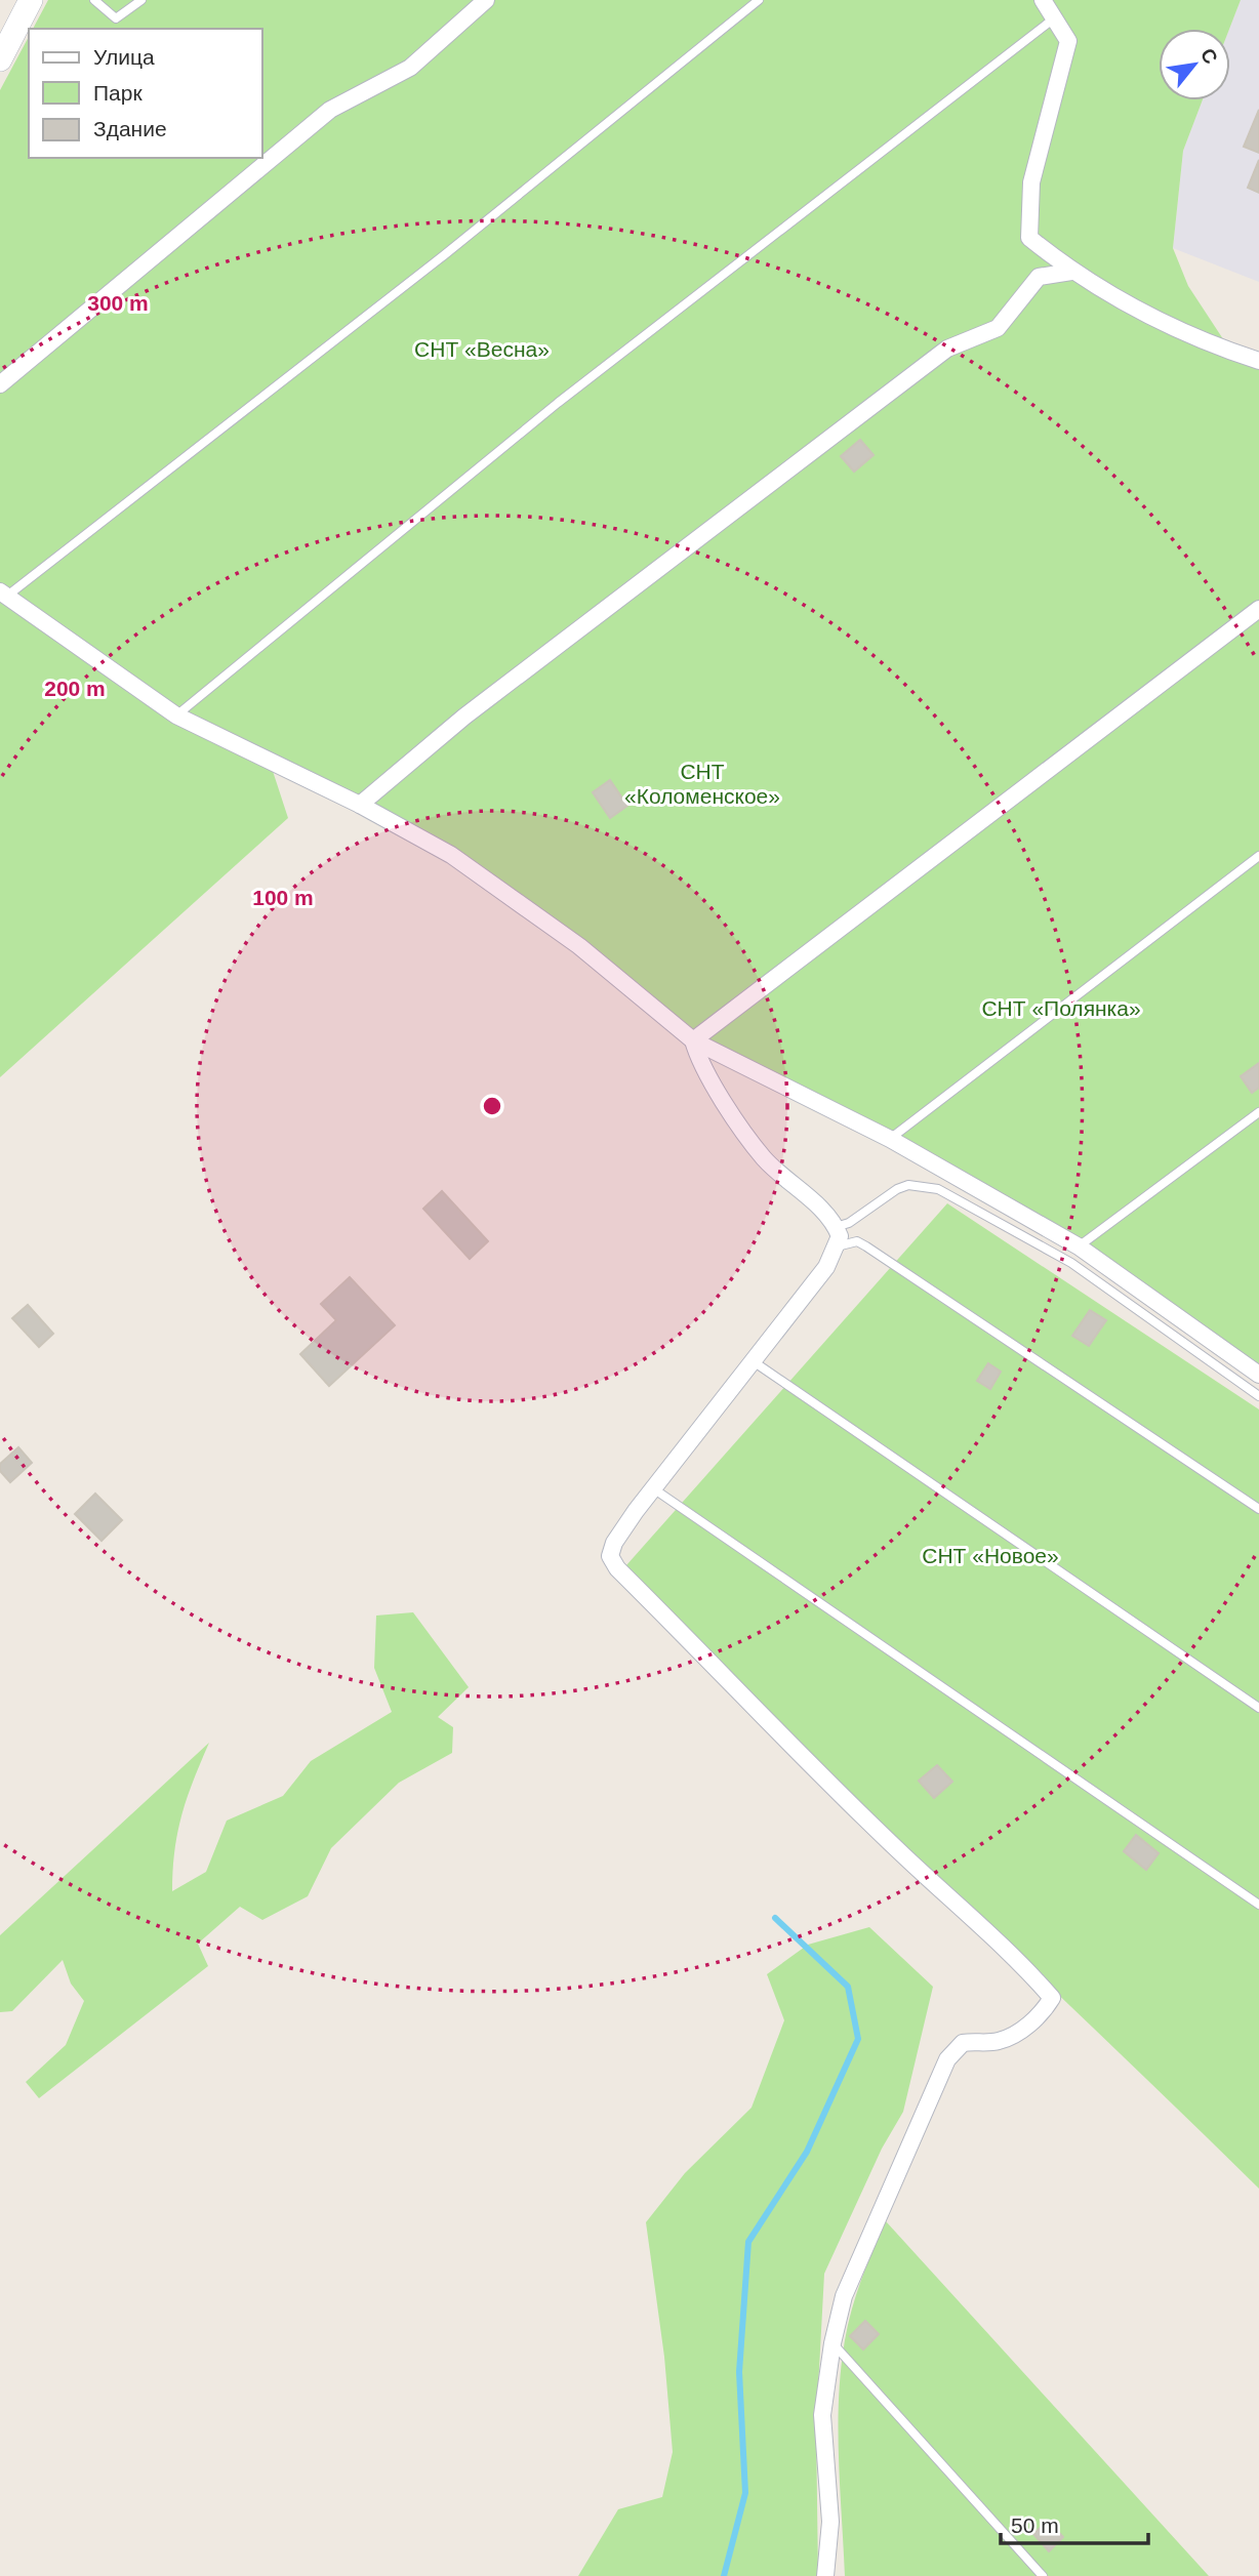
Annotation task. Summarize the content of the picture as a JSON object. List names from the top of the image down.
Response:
{
  "parks": [
    "СНТ «Весна»",
    "СНТ «Коломенское»",
    "СНТ «Полянка»",
    "СНТ «Новое»"
  ],
  "legend": ["Улица", "Парк", "Здание"],
  "scale_bar": "50 m",
  "north": "top right",
  "rings": ["300 m", "200 m", "100 m"]
}
